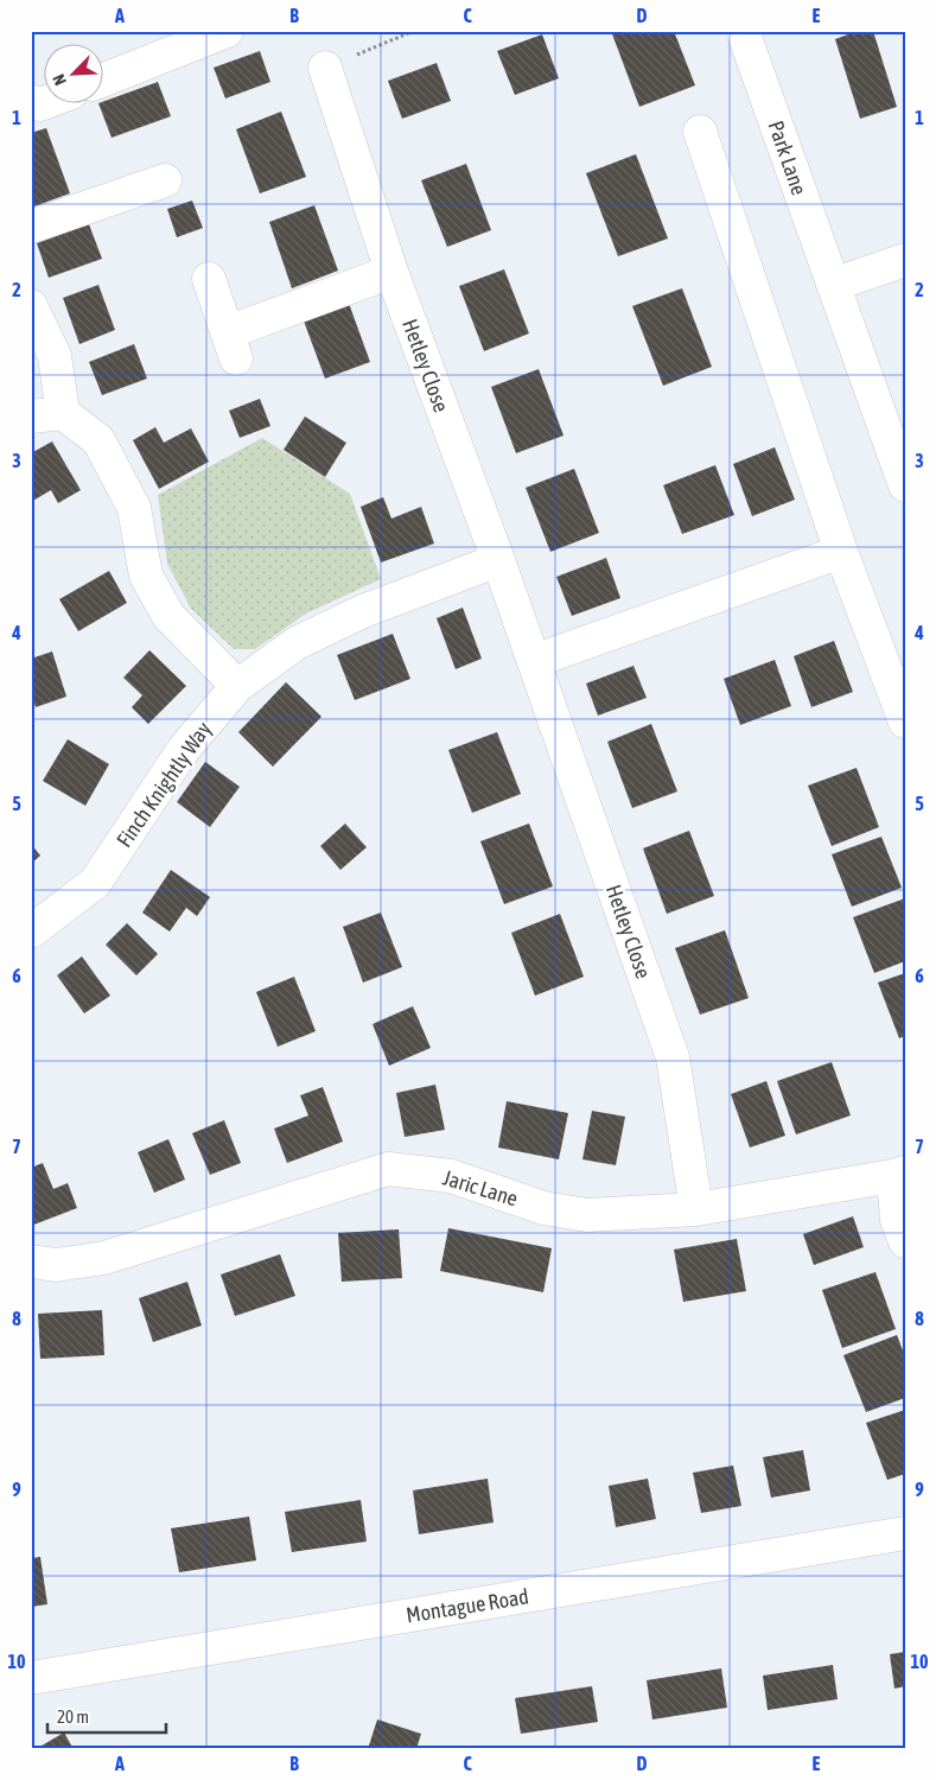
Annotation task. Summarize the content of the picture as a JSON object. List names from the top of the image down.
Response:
{
  "streets": {
    "street": [
      "Park Lane",
      "Hetley Close",
      "Finch Knightly Way",
      "Jaric Lane",
      "Montague Road"
    ]
  },
  "crossings": [
    ["Hetley Close", "Finch Knightly Way"],
    ["Hetley Close", "Jaric Lane"]
  ],
  "scale_bar": "20 m",
  "north": "bottom left",
  "grid": {
    "columns": [
      "A",
      "B",
      "C",
      "D",
      "E"
    ],
    "rows": [
      "1",
      "2",
      "3",
      "4",
      "5",
      "6",
      "7",
      "8",
      "9",
      "10"
    ]
  }
}
